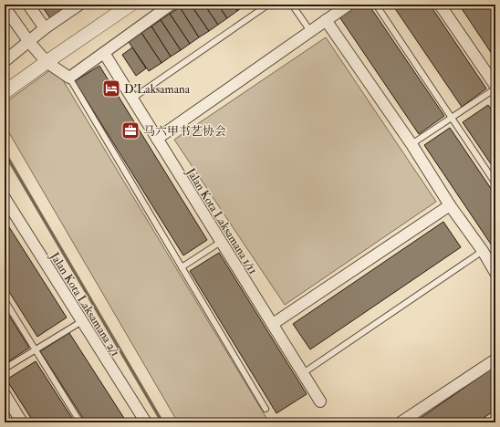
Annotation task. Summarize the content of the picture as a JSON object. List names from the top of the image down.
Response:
{
  "streets": {
    "street": ["Jalan Kota Laksamana 1/11", "Jalan Kota Laksamana 2/1"]
  },
  "places": {
    "hotel": ["D’Laksamana"],
    "office": ["马六甲书艺协会"]
  }
}
